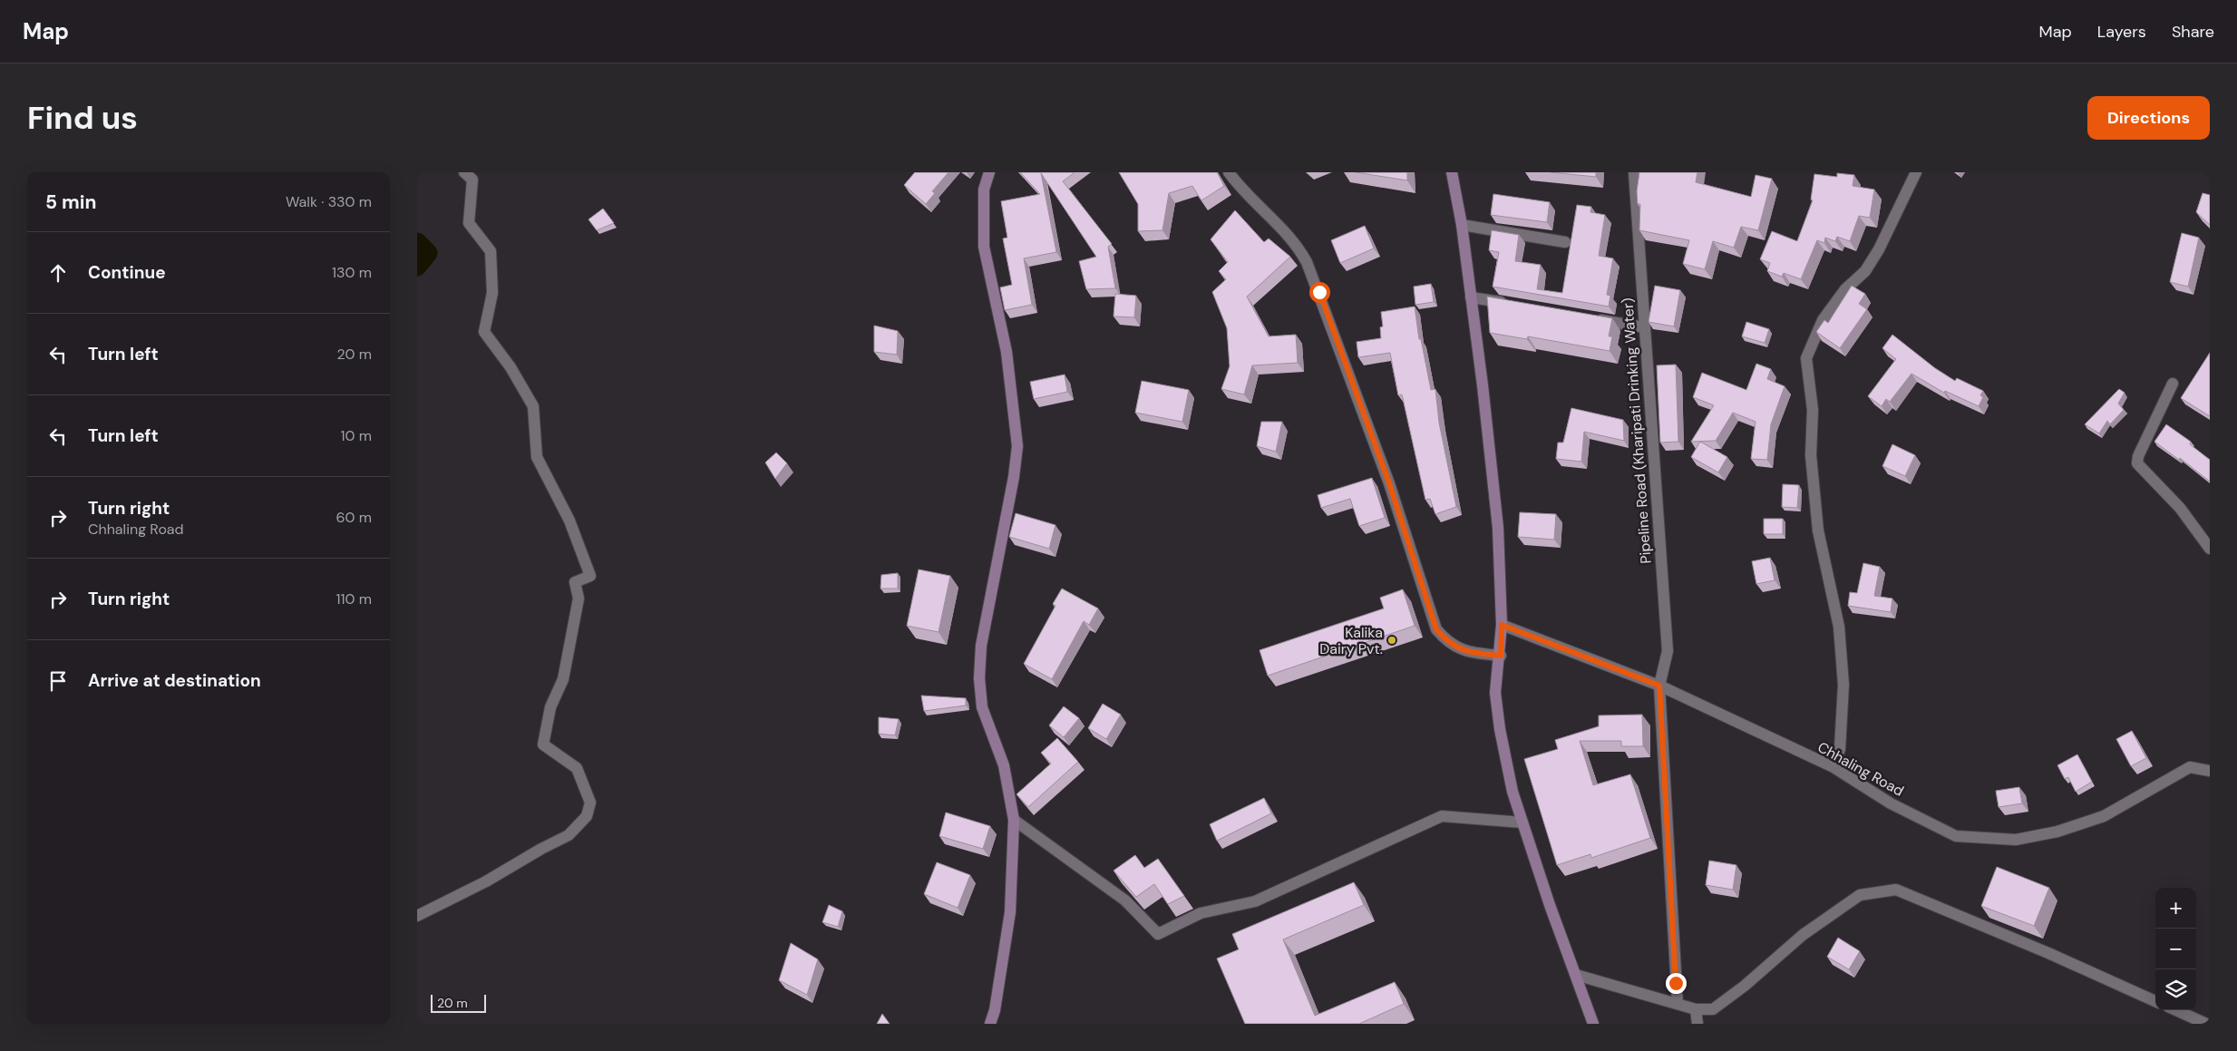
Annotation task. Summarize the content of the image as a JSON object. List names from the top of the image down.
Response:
{
  "streets": {
    "street": ["Pipeline Road (Kharipati Drinking Water)", "Chhaling Road"]
  },
  "crossings": [
    ["Pipeline Road (Kharipati Drinking Water)", "Chhaling Road"]
  ],
  "places": ["Kalika Dairy Pvt."],
  "scale_bar": "20 m",
  "page": {
    "header": "Map",
    "nav": ["Map", "Layers", "Share"],
    "buttons": "Directions",
    "title": "Find us",
    "heading": ["5 min", "Walk · 330 m"],
    "list": [
      ["Continue", "130 m"],
      ["Turn left", "20 m"],
      ["Turn left", "10 m"],
      ["Turn right", "Chhaling Road", "60 m"],
      ["Turn right", "110 m"],
      "Arrive at destination"
    ],
    "map_buttons": ["+", "−"],
    "scale": "20 m"
  }
}
